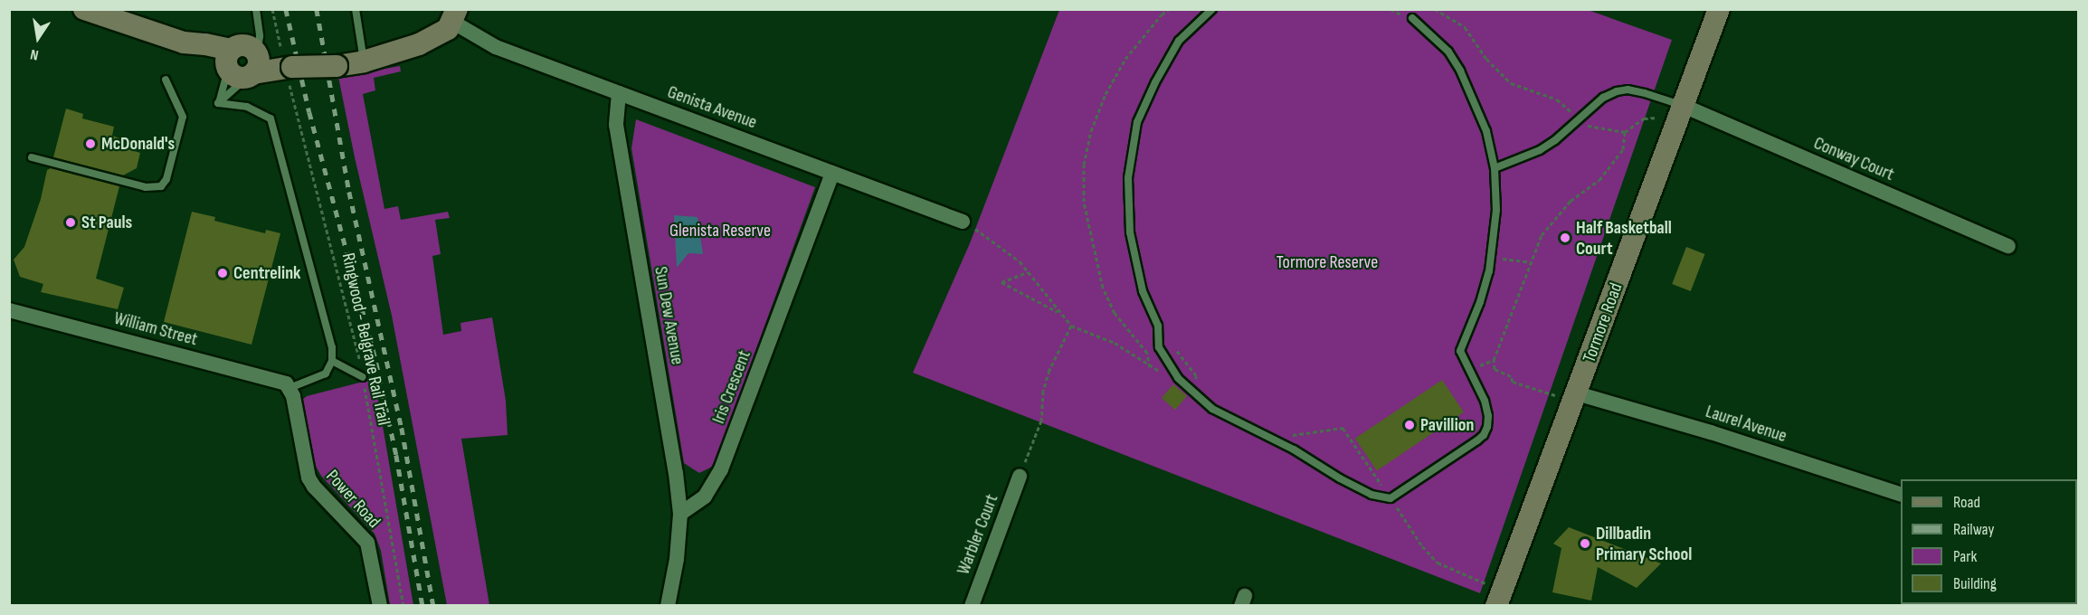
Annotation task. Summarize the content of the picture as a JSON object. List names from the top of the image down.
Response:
{
  "streets": {
    "street": [
      "Genista Avenue",
      "Conway Court",
      "Sun Dew Avenue",
      "Tormore Road",
      "William Street",
      "Iris Crescent",
      "Laurel Avenue",
      "Power Road",
      "Warbler Court"
    ],
    "path": ["Ringwood - Belgrave Rail Trail"]
  },
  "crossings": [
    ["Genista Avenue", "Sun Dew Avenue"],
    ["Genista Avenue", "Iris Crescent"],
    ["Conway Court", "Tormore Road"],
    ["Sun Dew Avenue", "Iris Crescent"],
    ["Tormore Road", "Laurel Avenue"],
    ["William Street", "Power Road"]
  ],
  "parks": ["Glenista Reserve", "Tormore Reserve"],
  "places": [
    "McDonald's",
    "St Pauls",
    "Half Basketball Court",
    "Centrelink",
    "Pavillion",
    "Dillbadin Primary School"
  ],
  "legend": [
    "Road",
    "Railway",
    "Park",
    "Building"
  ],
  "north": "bottom"
}
